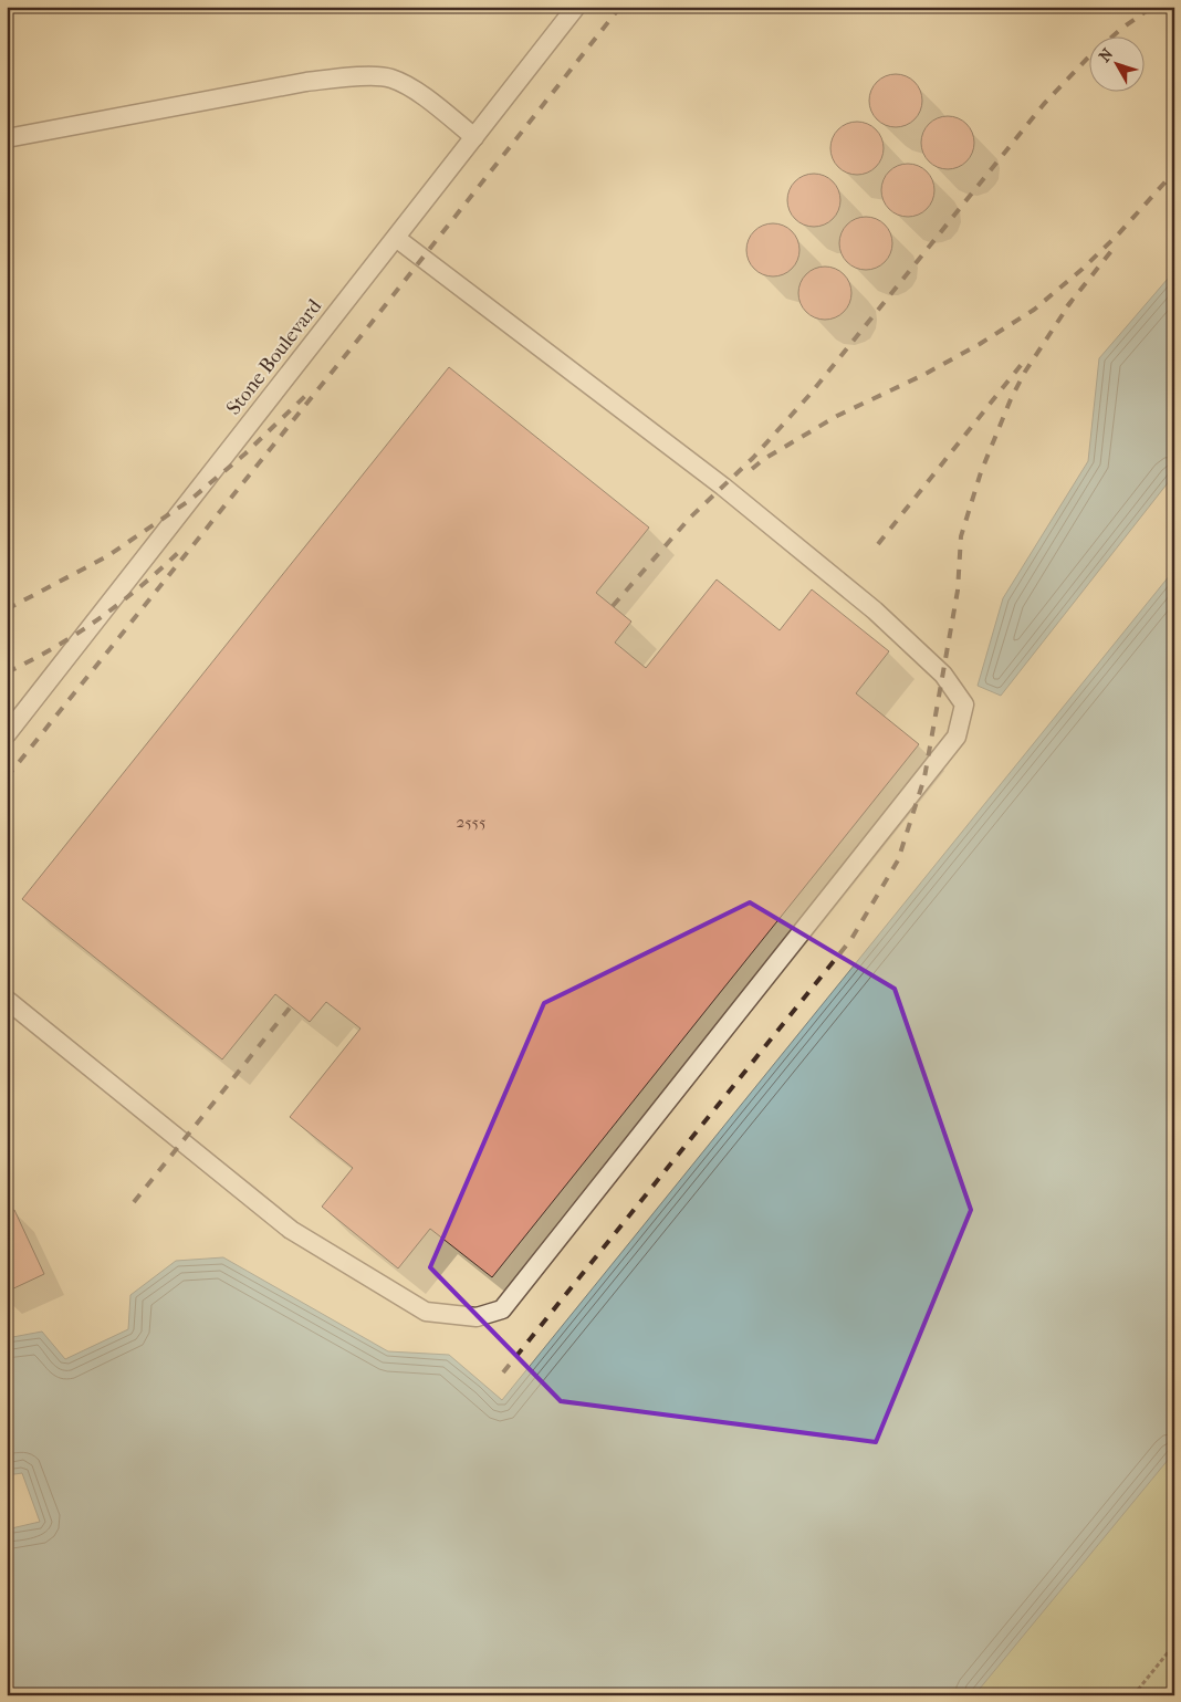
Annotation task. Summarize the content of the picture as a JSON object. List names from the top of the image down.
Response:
{
  "streets": {
    "lane": ["Stone Boulevard"]
  },
  "house_numbers": ["2555"],
  "north": "top left"
}
